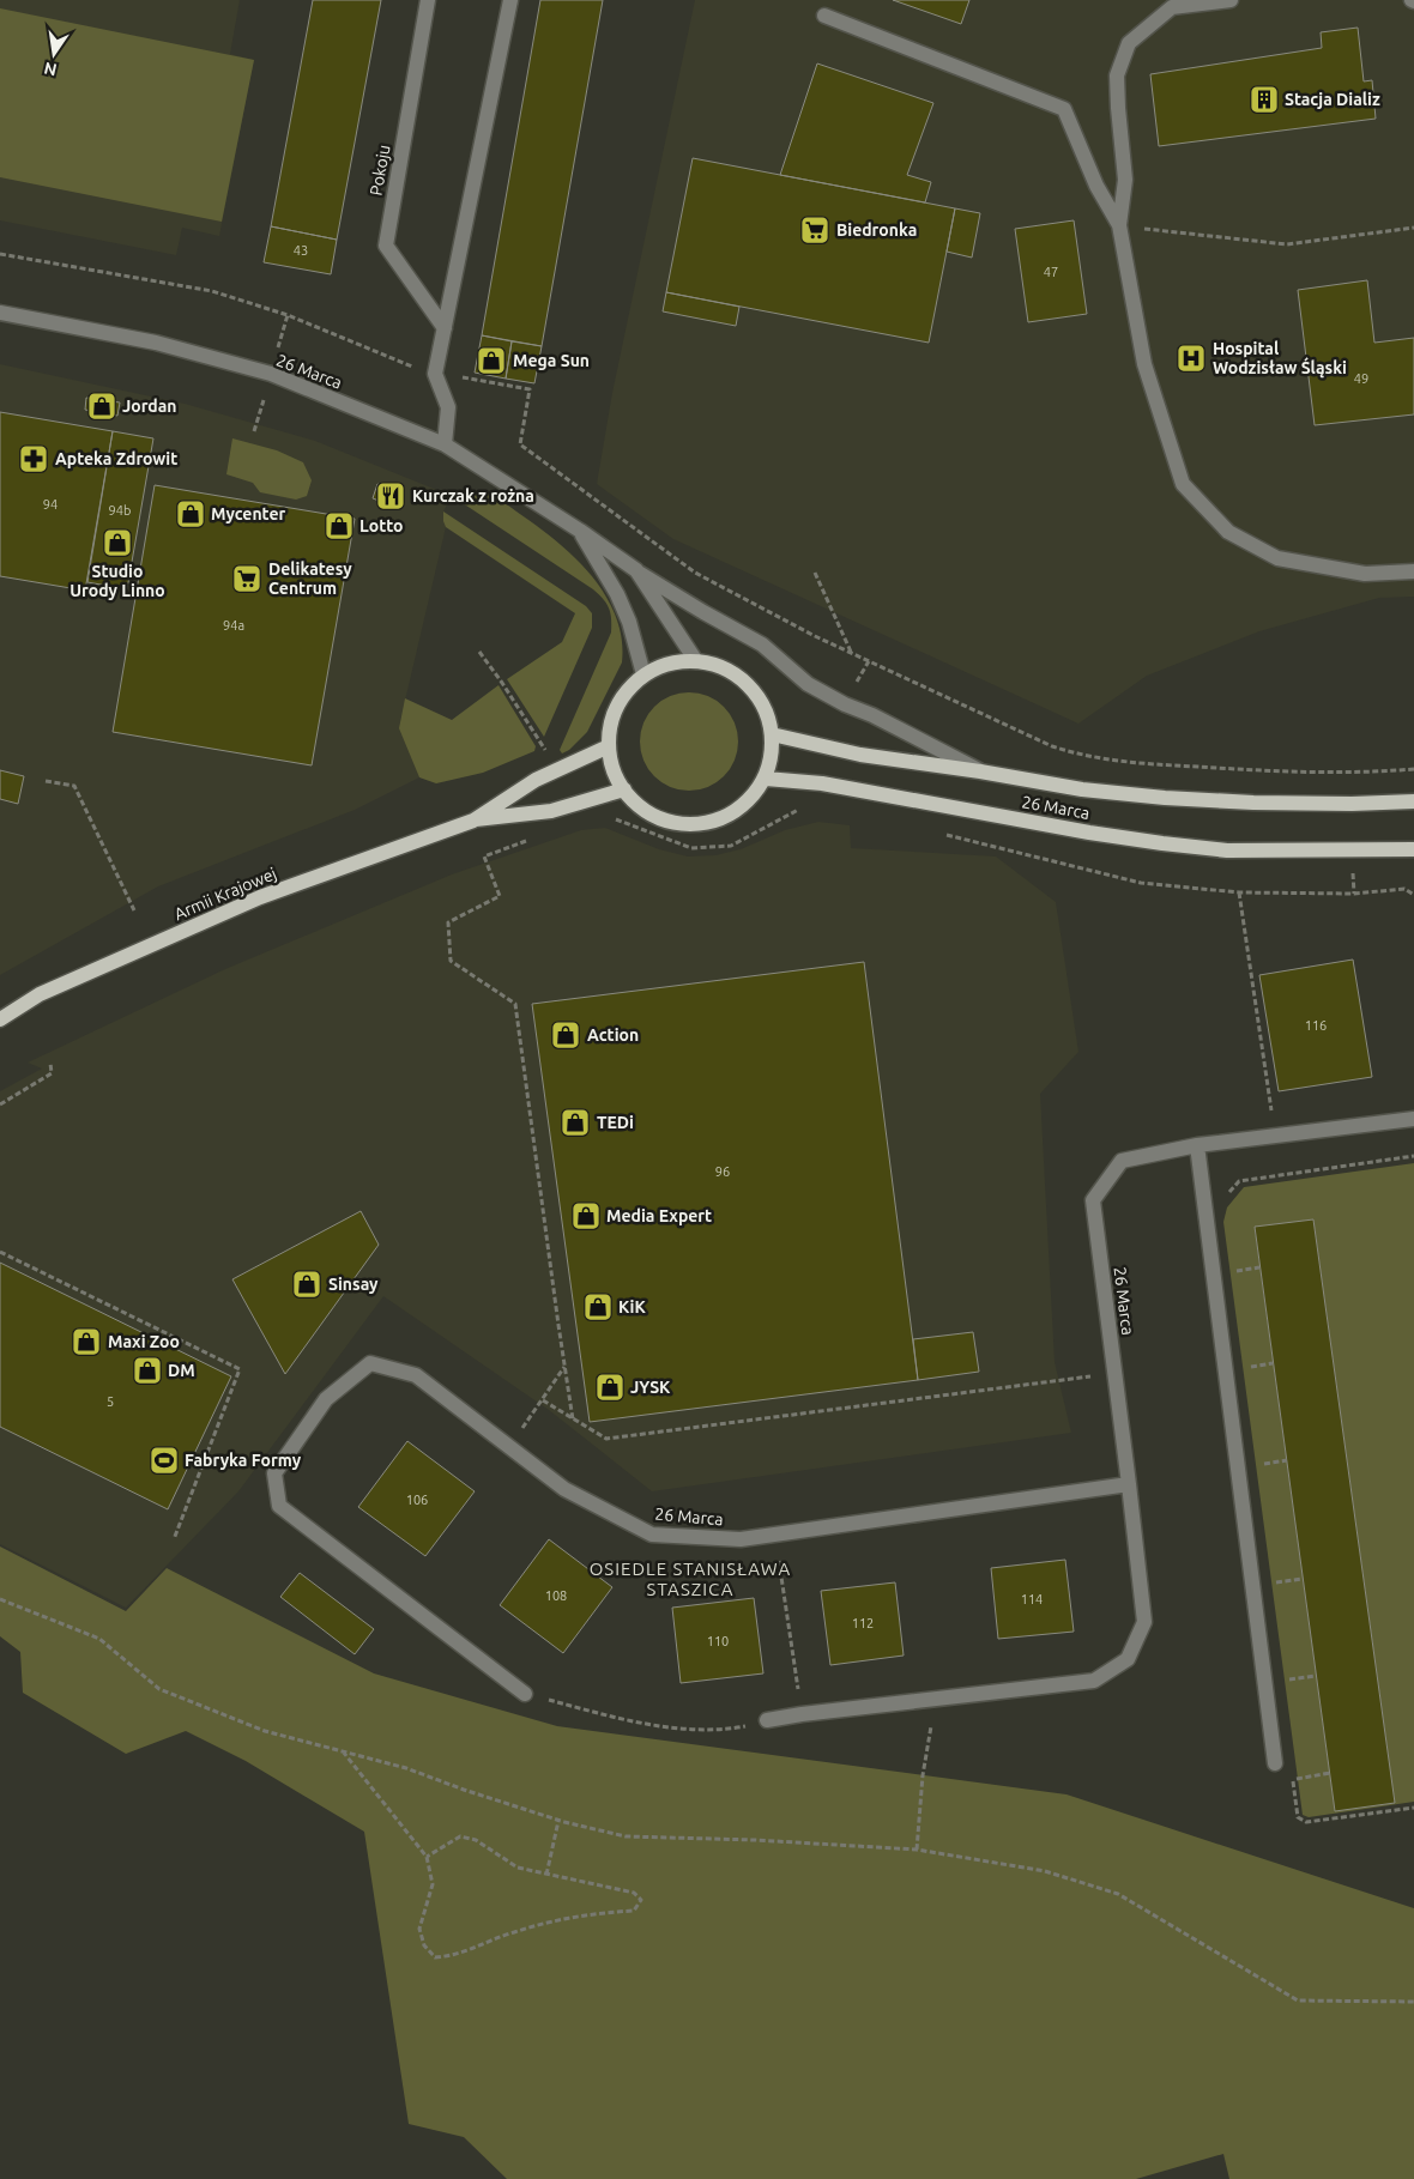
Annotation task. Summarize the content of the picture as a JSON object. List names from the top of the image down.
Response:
{
  "streets": {
    "main road": ["26 Marca", "Armii Krajowej"],
    "street": ["Pokoju"]
  },
  "crossings": [
    ["26 Marca", "Armii Krajowej"]
  ],
  "districts": ["OSIEDLE STANISŁAWA STASZICA"],
  "places": {
    "building": ["Stacja Dializ"],
    "supermarket": ["Biedronka", "Delikatesy Centrum"],
    "hospital": ["Hospital Wodzisław Śląski"],
    "shop": [
      "Mega Sun",
      "Jordan",
      "Mycenter",
      "Lotto",
      "Studio Urody Linno",
      "Action",
      "TEDi",
      "Media Expert",
      "Sinsay",
      "KiK",
      "Maxi Zoo",
      "DM",
      "JYSK"
    ],
    "pharmacy": ["Apteka Zdrowit"],
    "restaurant": ["Kurczak z rożna"],
    "sports": ["Fabryka Formy"]
  },
  "house_numbers": [
    "43",
    "47",
    "49",
    "94",
    "94b",
    "94a",
    "116",
    "96",
    "5",
    "106",
    "108",
    "114",
    "112",
    "110"
  ],
  "north": "bottom"
}
